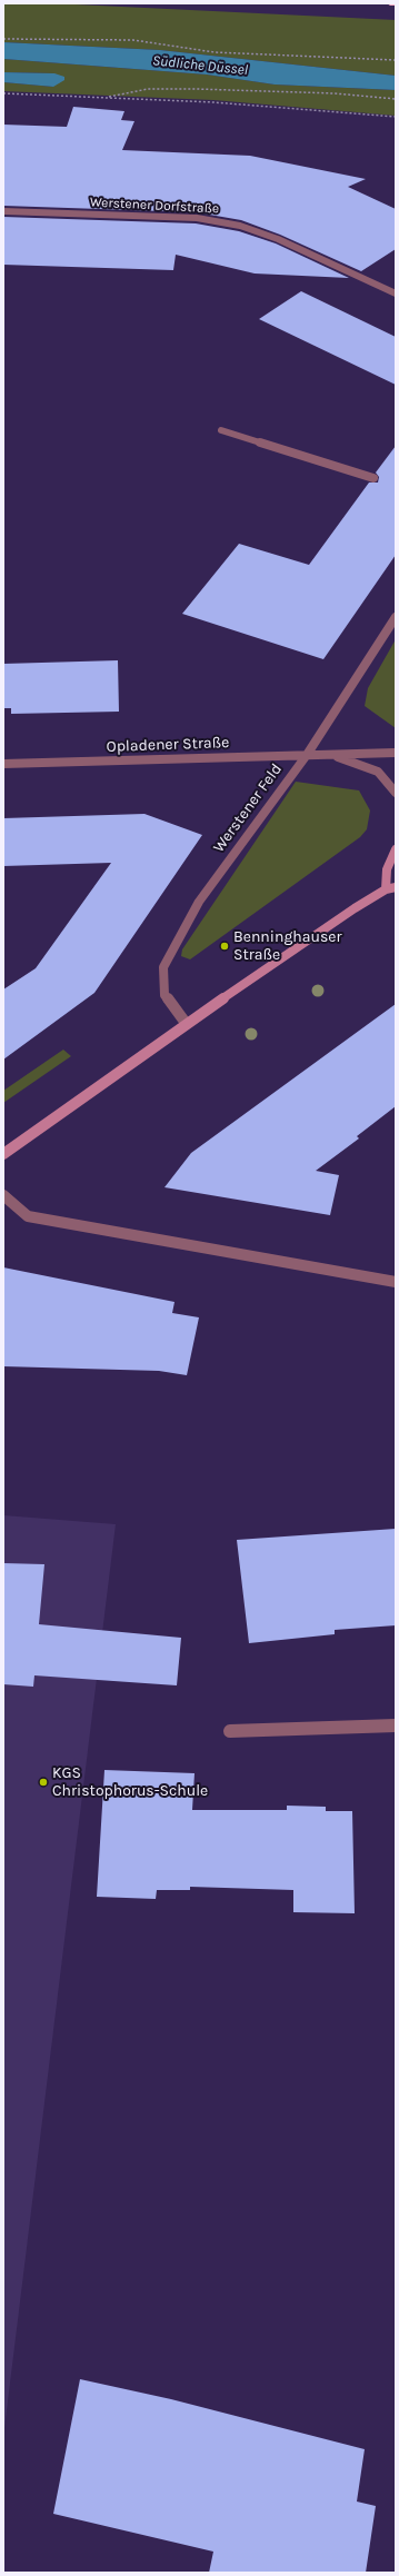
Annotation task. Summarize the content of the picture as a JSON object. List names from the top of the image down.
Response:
{
  "streets": {
    "street": ["Werstener Dorfstraße", "Opladener Straße", "Werstener Feld"]
  },
  "crossings": [
    ["Opladener Straße", "Werstener Feld"]
  ],
  "water": ["Südliche Düssel"],
  "places": ["Benninghauser Straße", "KGS Christophorus-Schule"]
}
